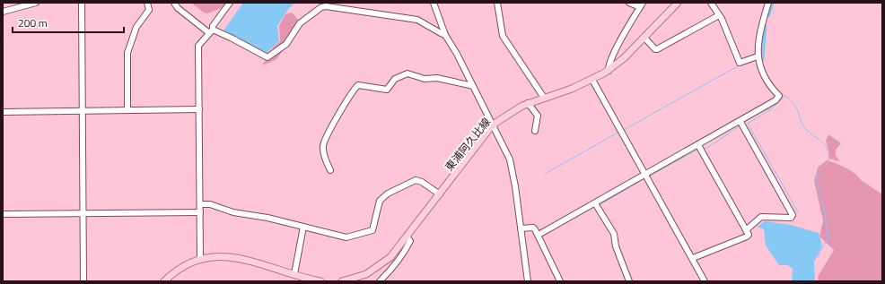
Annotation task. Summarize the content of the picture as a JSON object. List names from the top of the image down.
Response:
{
  "streets": {
    "main road": ["東浦阿久比線"]
  },
  "scale_bar": "200 m"
}
